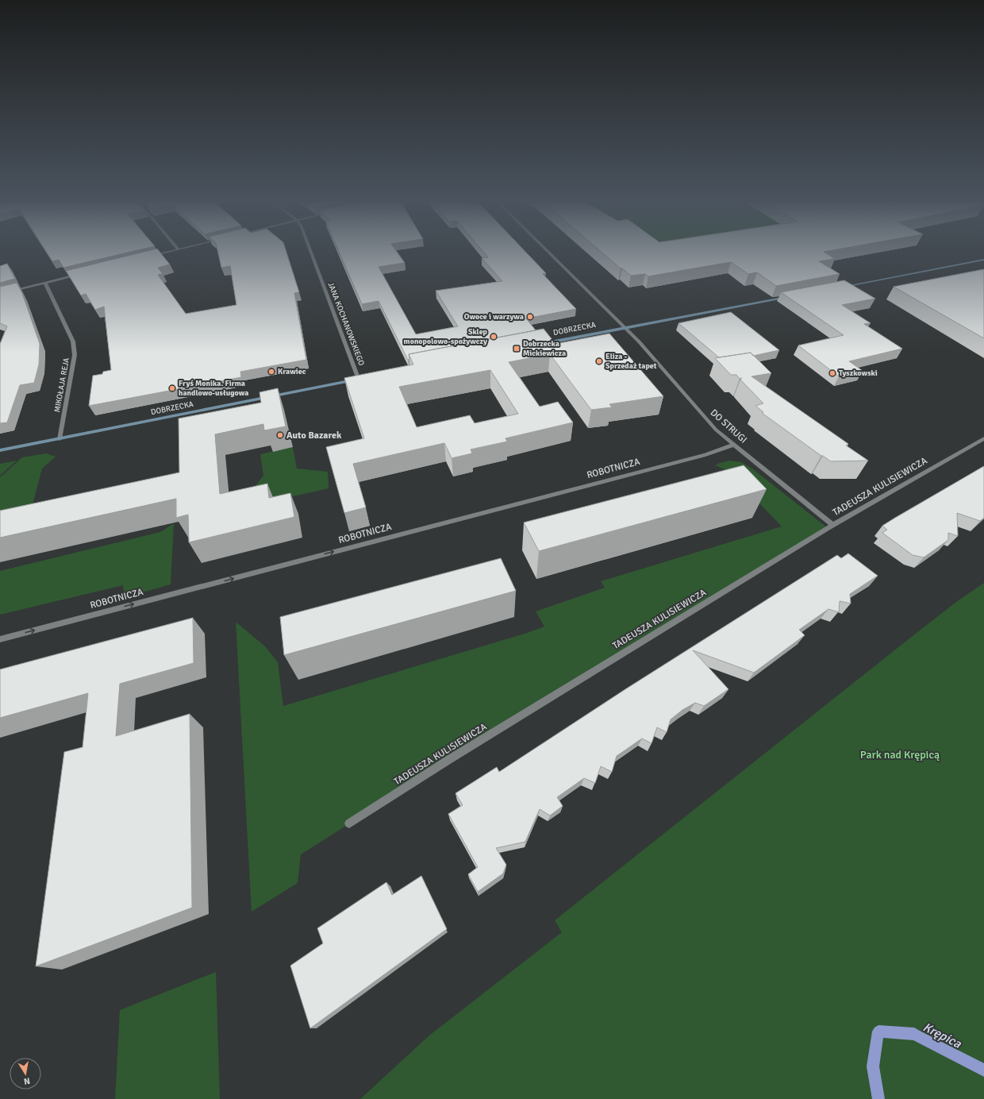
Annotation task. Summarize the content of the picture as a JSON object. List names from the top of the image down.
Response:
{
  "streets": {
    "street": [
      "JANA KOCHANOWSKIEGO",
      "DOBRZECKA",
      "MIKOŁAJA REJA",
      "DO STRUGI",
      "ROBOTNICZA",
      "TADEUSZA KULISIEWICZA"
    ]
  },
  "crossings": [
    ["JANA KOCHANOWSKIEGO", "DOBRZECKA"],
    ["DOBRZECKA", "MIKOŁAJA REJA"],
    ["DOBRZECKA", "DO STRUGI"],
    ["DO STRUGI", "ROBOTNICZA"],
    ["DO STRUGI", "TADEUSZA KULISIEWICZA"]
  ],
  "one_way": ["ROBOTNICZA"],
  "water": ["Krępica"],
  "parks": ["Park nad Krępicą"],
  "places": {
    "other": [
      "Owoce i warzywa",
      "Sklep monopolowo-spożywczy",
      "Eliza - Sprzedaż tapet",
      "Krawiec",
      "Tyszkowski",
      "Fryś Monika. Firma handlowo-usługowa",
      "Auto Bazarek"
    ],
    "transit": ["Dobrzecka Mickiewicza"]
  },
  "north": "bottom"
}
